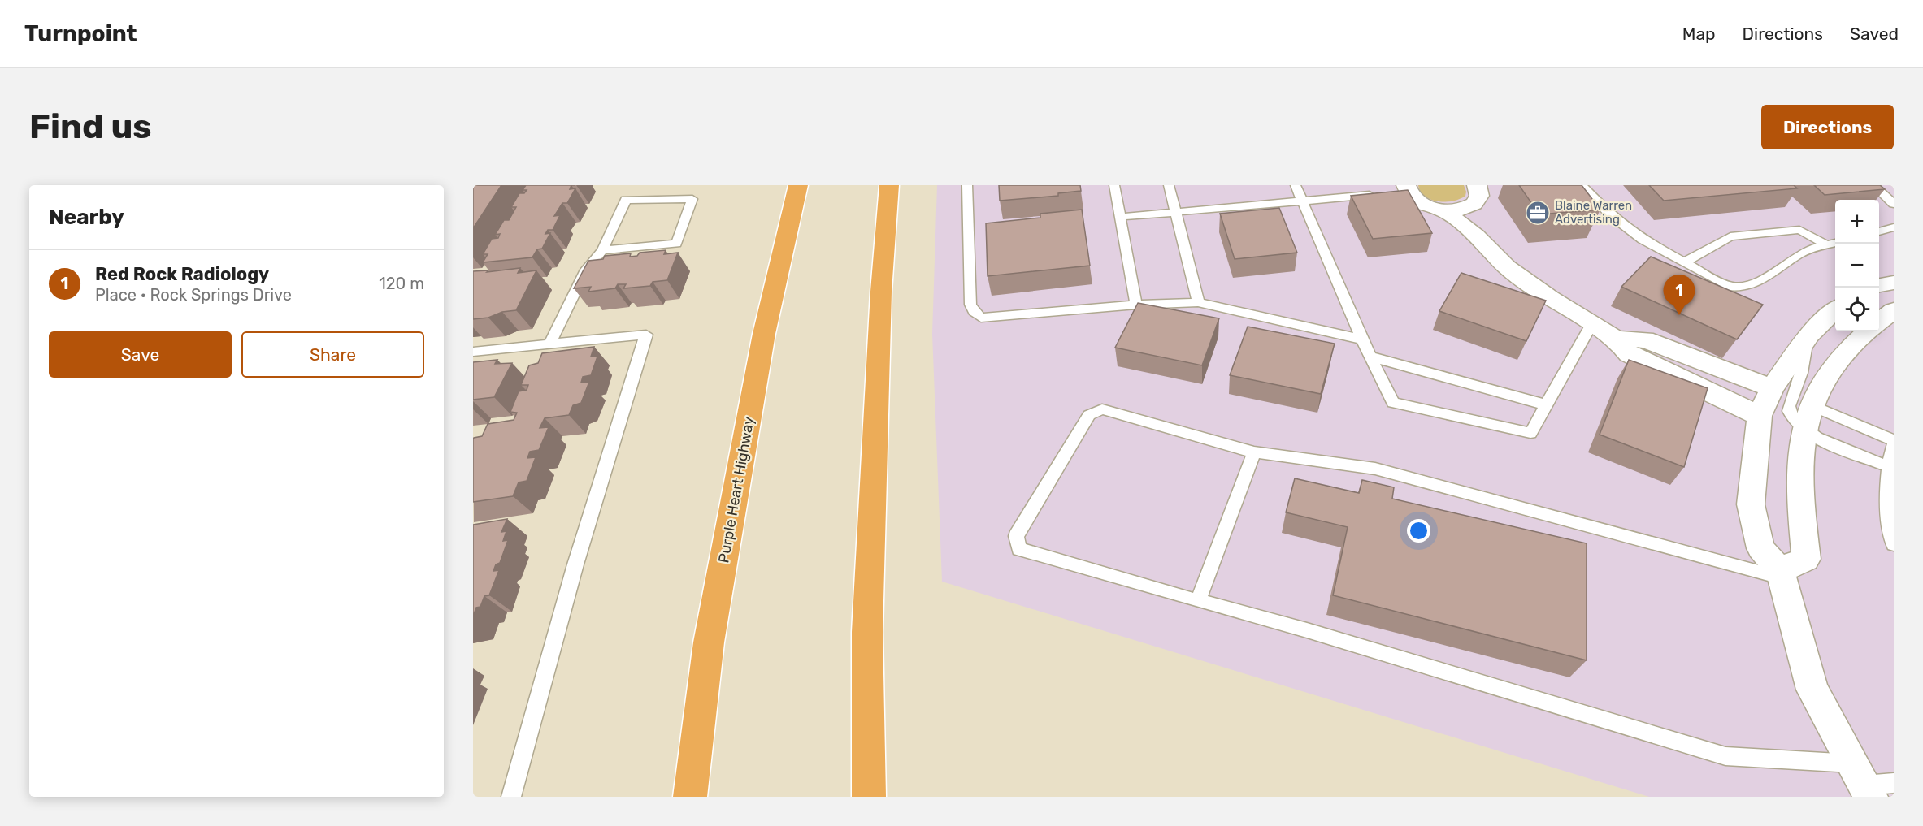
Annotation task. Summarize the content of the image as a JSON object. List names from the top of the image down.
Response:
{
  "streets": {
    "highway": ["Purple Heart Highway"]
  },
  "places": {
    "office": ["Blaine Warren Advertising"]
  },
  "page": {
    "header": "Turnpoint",
    "nav": ["Map", "Directions", "Saved"],
    "buttons": [
      "Directions",
      ["Save", "Share"]
    ],
    "title": "Find us",
    "heading": "Nearby",
    "map_buttons": ["+", "−"],
    "list": [
      {
        "mark": "1",
        "name": "Red Rock Radiology",
        "note": "Place · Rock Springs Drive",
        "value": "120 m"
      }
    ],
    "pins": "1"
  }
}
